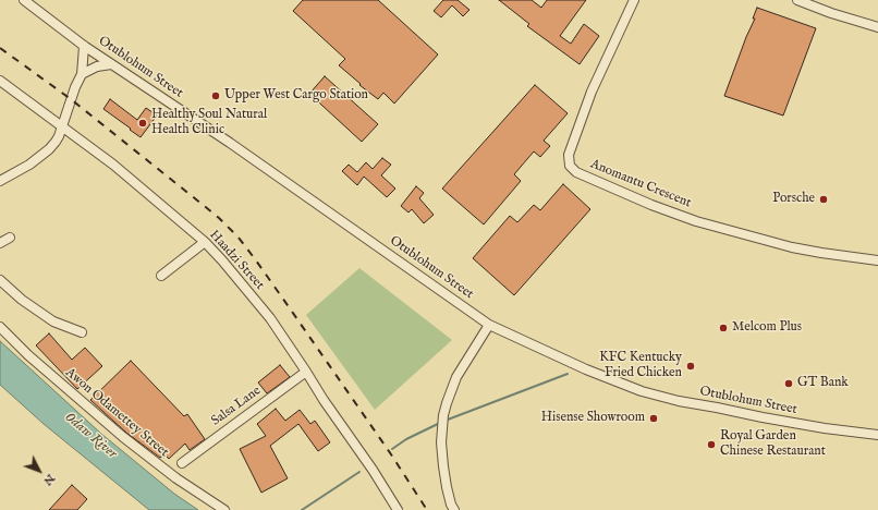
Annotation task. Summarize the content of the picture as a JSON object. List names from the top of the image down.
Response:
{
  "streets": {
    "street": [
      "Otublohum Street",
      "Anomantu Crescent",
      "Haadzi Street",
      "Salsa Lane",
      "Awon Odamettey Street"
    ]
  },
  "crossings": [
    ["Haadzi Street", "Salsa Lane"]
  ],
  "water": ["Odaw River"],
  "places": [
    "Upper West Cargo Station",
    "Healthy Soul Natural Health Clinic",
    "Porsche",
    "Melcom Plus",
    "KFC Kentucky Fried Chicken",
    "GT Bank",
    "Hisense Showroom",
    "Royal Garden Chinese Restaurant"
  ],
  "north": "bottom right"
}
